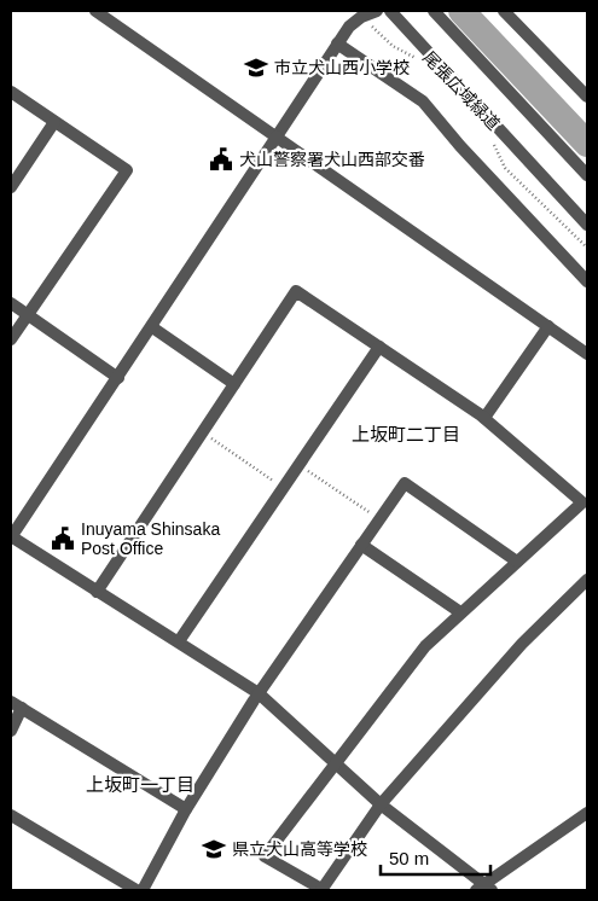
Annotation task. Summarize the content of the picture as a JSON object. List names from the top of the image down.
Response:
{
  "streets": {
    "path": ["尾張広域緑道"]
  },
  "districts": ["上坂町二丁目", "上坂町一丁目"],
  "places": {
    "school or university": ["市立犬山西小学校", "県立犬山高等学校"],
    "public building": ["犬山警察署犬山西部交番", "Inuyama Shinsaka Post Office"]
  },
  "scale_bar": "50 m"
}
